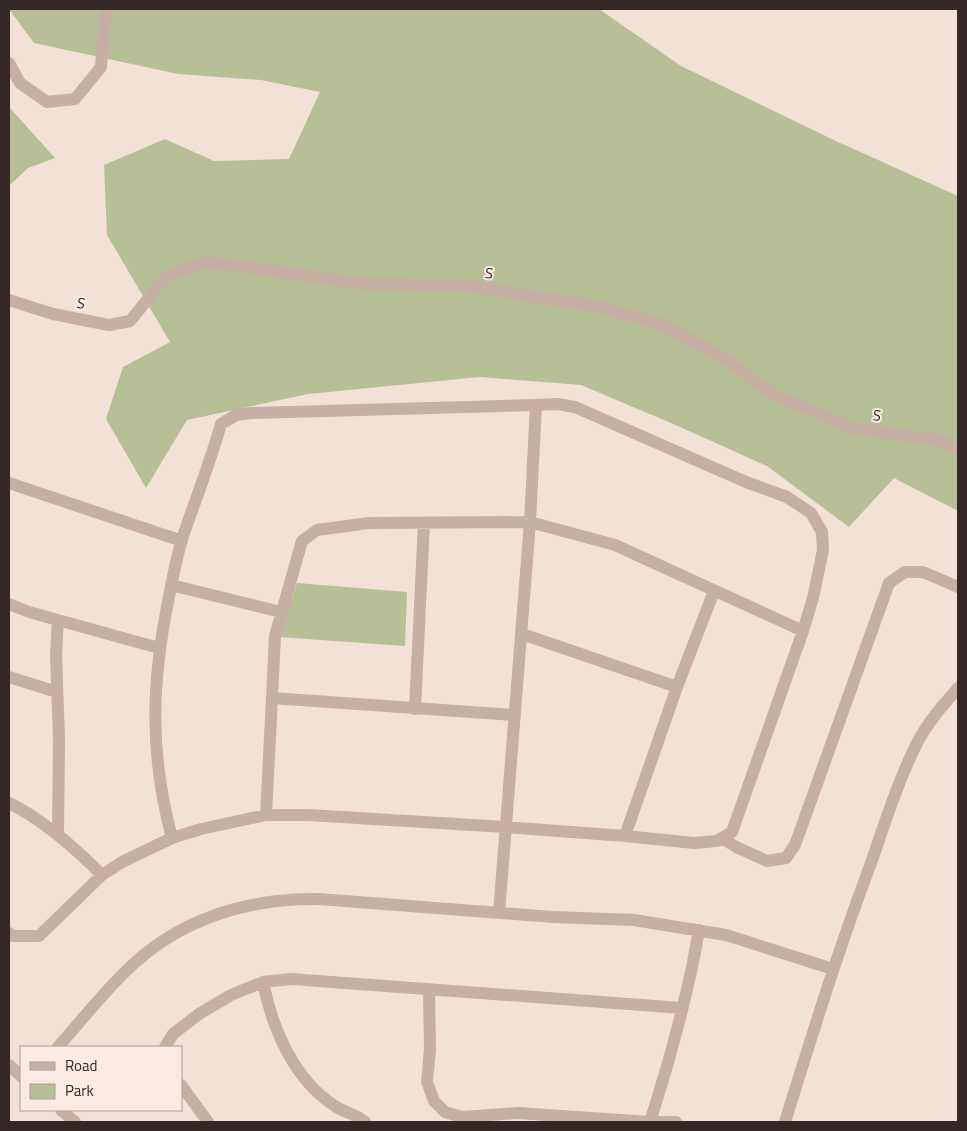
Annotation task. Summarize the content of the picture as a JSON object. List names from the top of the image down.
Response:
{
  "streets": {
    "street": ["S"]
  },
  "legend": ["Road", "Park"]
}
